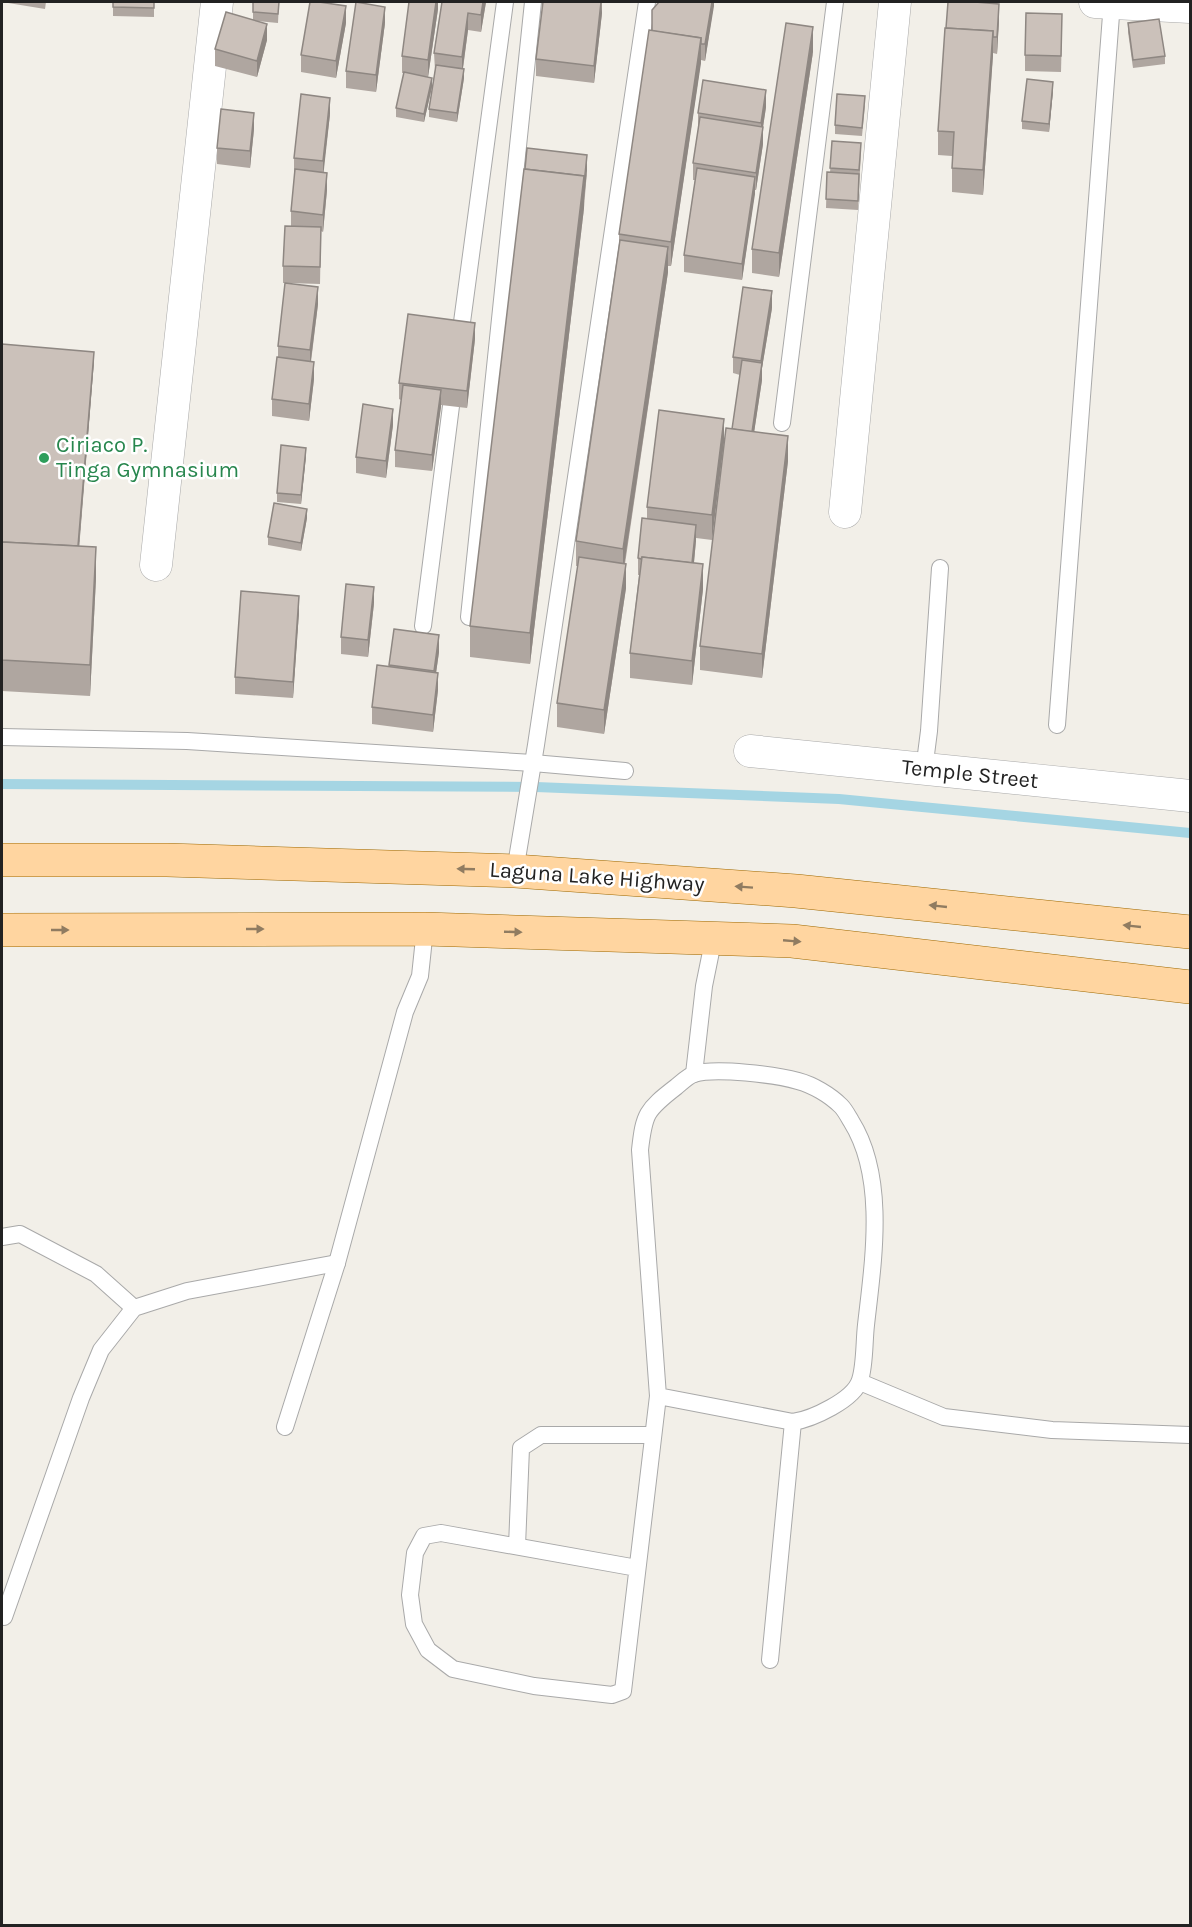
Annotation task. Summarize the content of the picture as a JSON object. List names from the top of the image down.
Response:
{
  "streets": {
    "main road": ["Laguna Lake Highway"],
    "street": ["Temple Street"]
  },
  "places": ["Ciriaco P. Tinga Gymnasium"]
}
